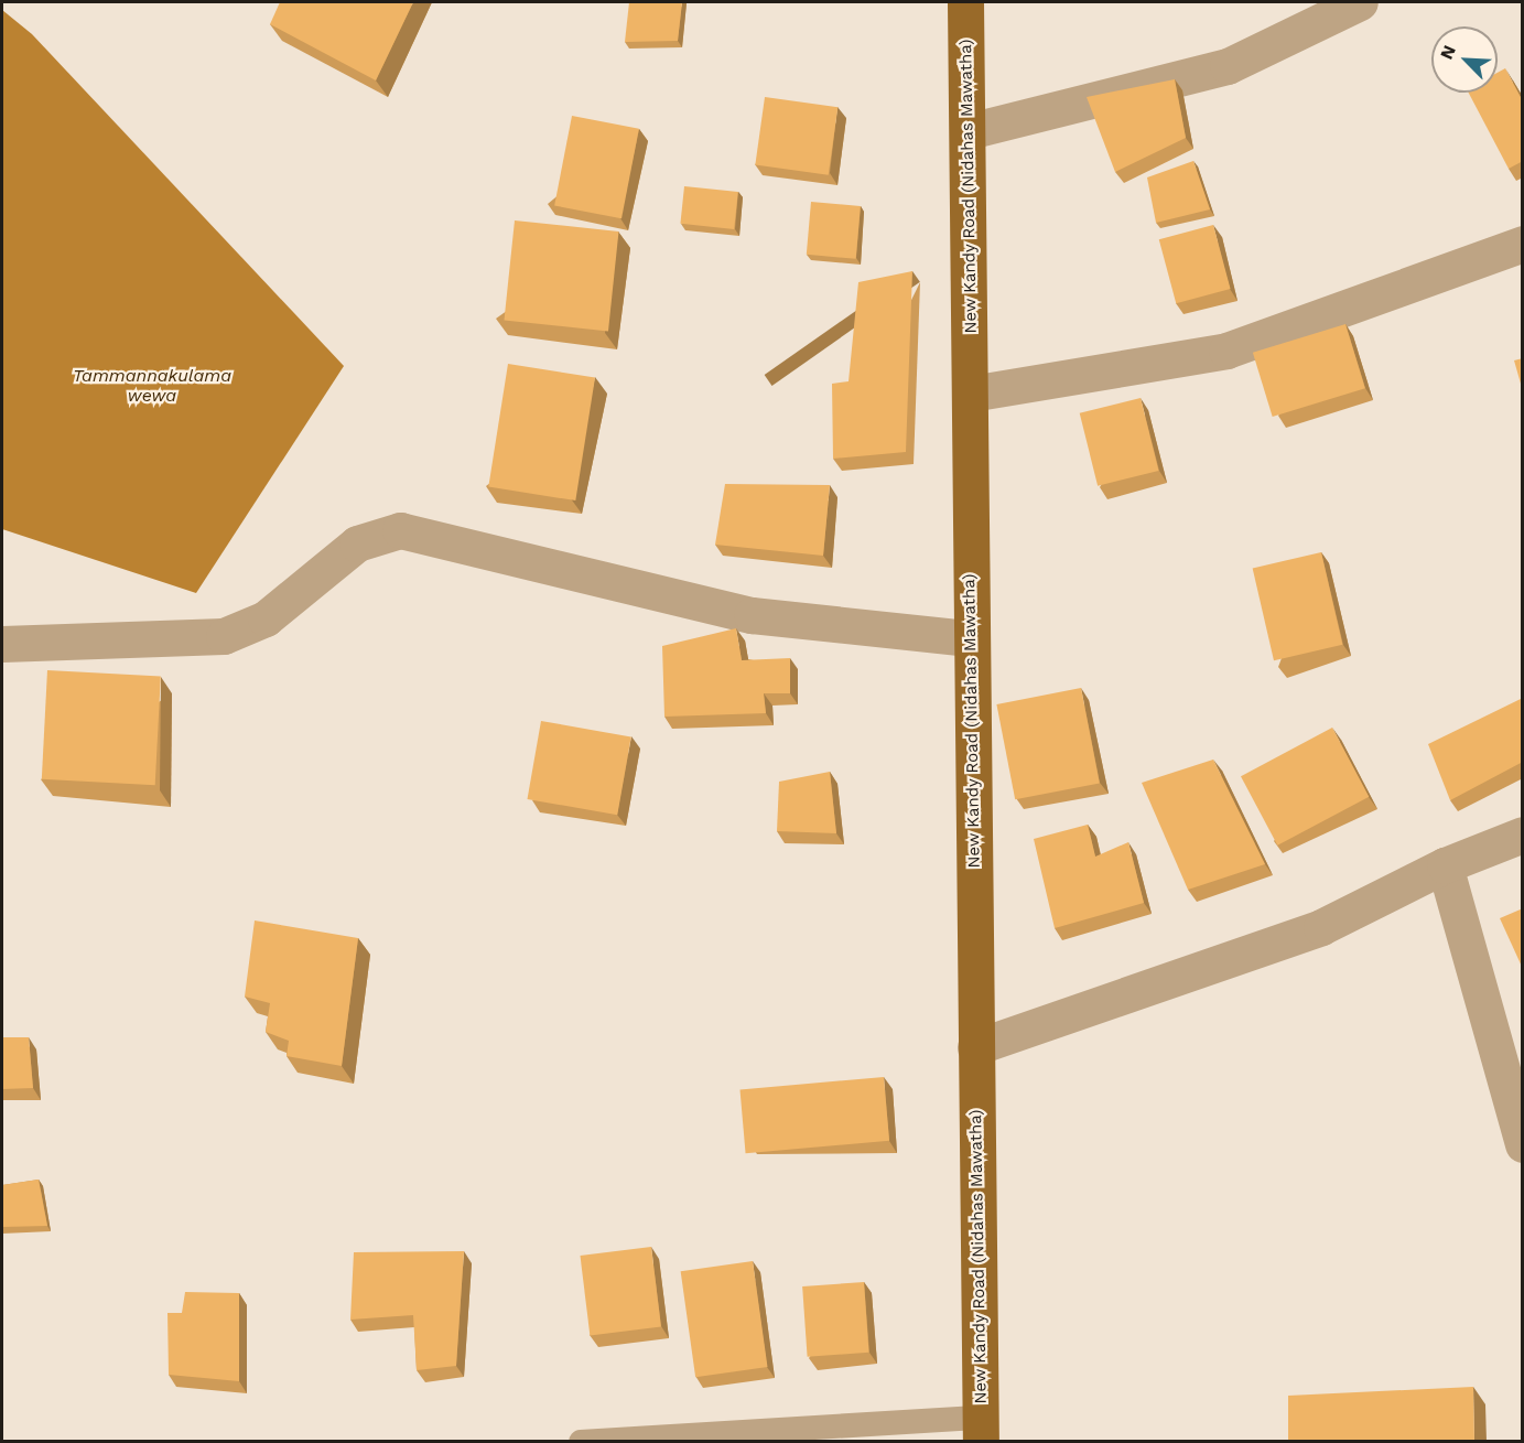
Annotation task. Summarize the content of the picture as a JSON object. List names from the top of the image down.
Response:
{
  "streets": {
    "main road": ["New Kandy Road (Nidahas Mawatha)"]
  },
  "water": ["Tammannakulama wewa"],
  "north": "top left"
}
